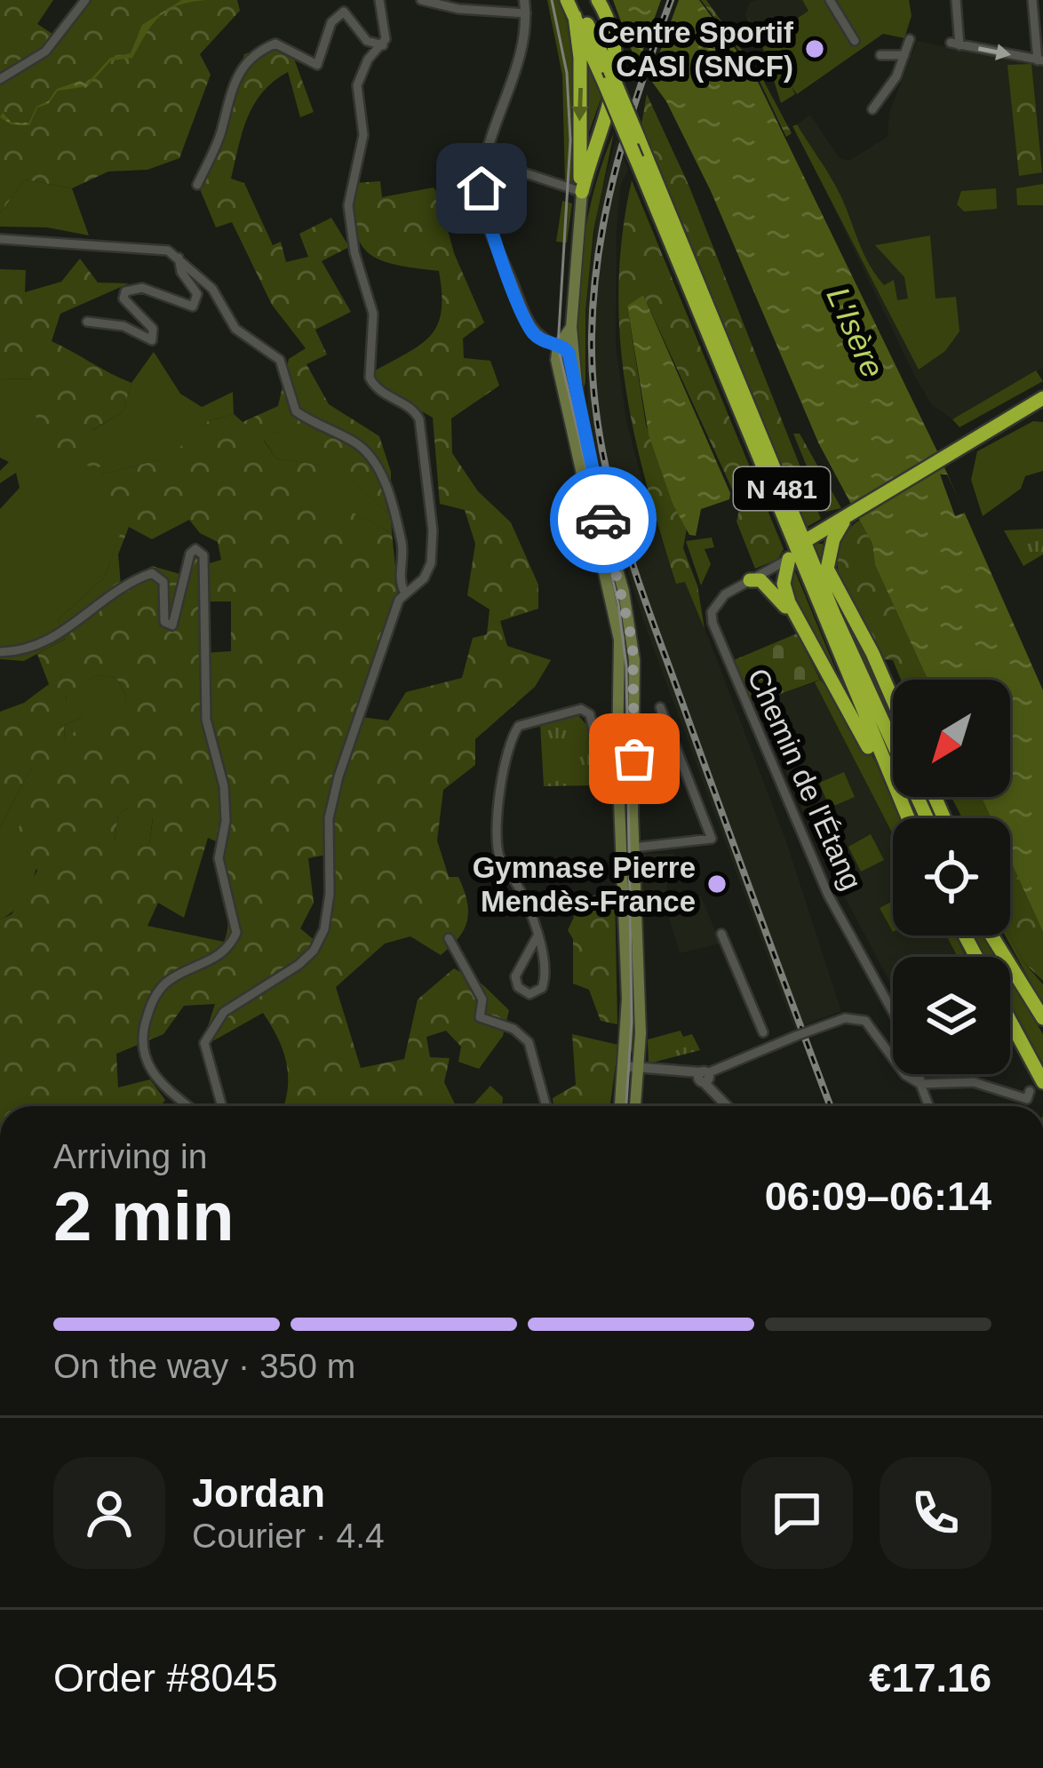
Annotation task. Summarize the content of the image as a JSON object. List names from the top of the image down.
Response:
{
  "streets": {
    "highway": ["N 481"],
    "street": ["Chemin de l'Étang"]
  },
  "water": ["L'Isère"],
  "places": ["Centre Sportif CASI (SNCF)", "Gymnase Pierre Mendès-France"],
  "north": "bottom left",
  "page": {
    "heading": ["2 min", "Arriving in", "06:09–06:14"],
    "panel": [
      "Jordan",
      "Courier · 4.4",
      "Order #8045",
      "€17.16"
    ],
    "bar": "On the way · 350 m"
  }
}
